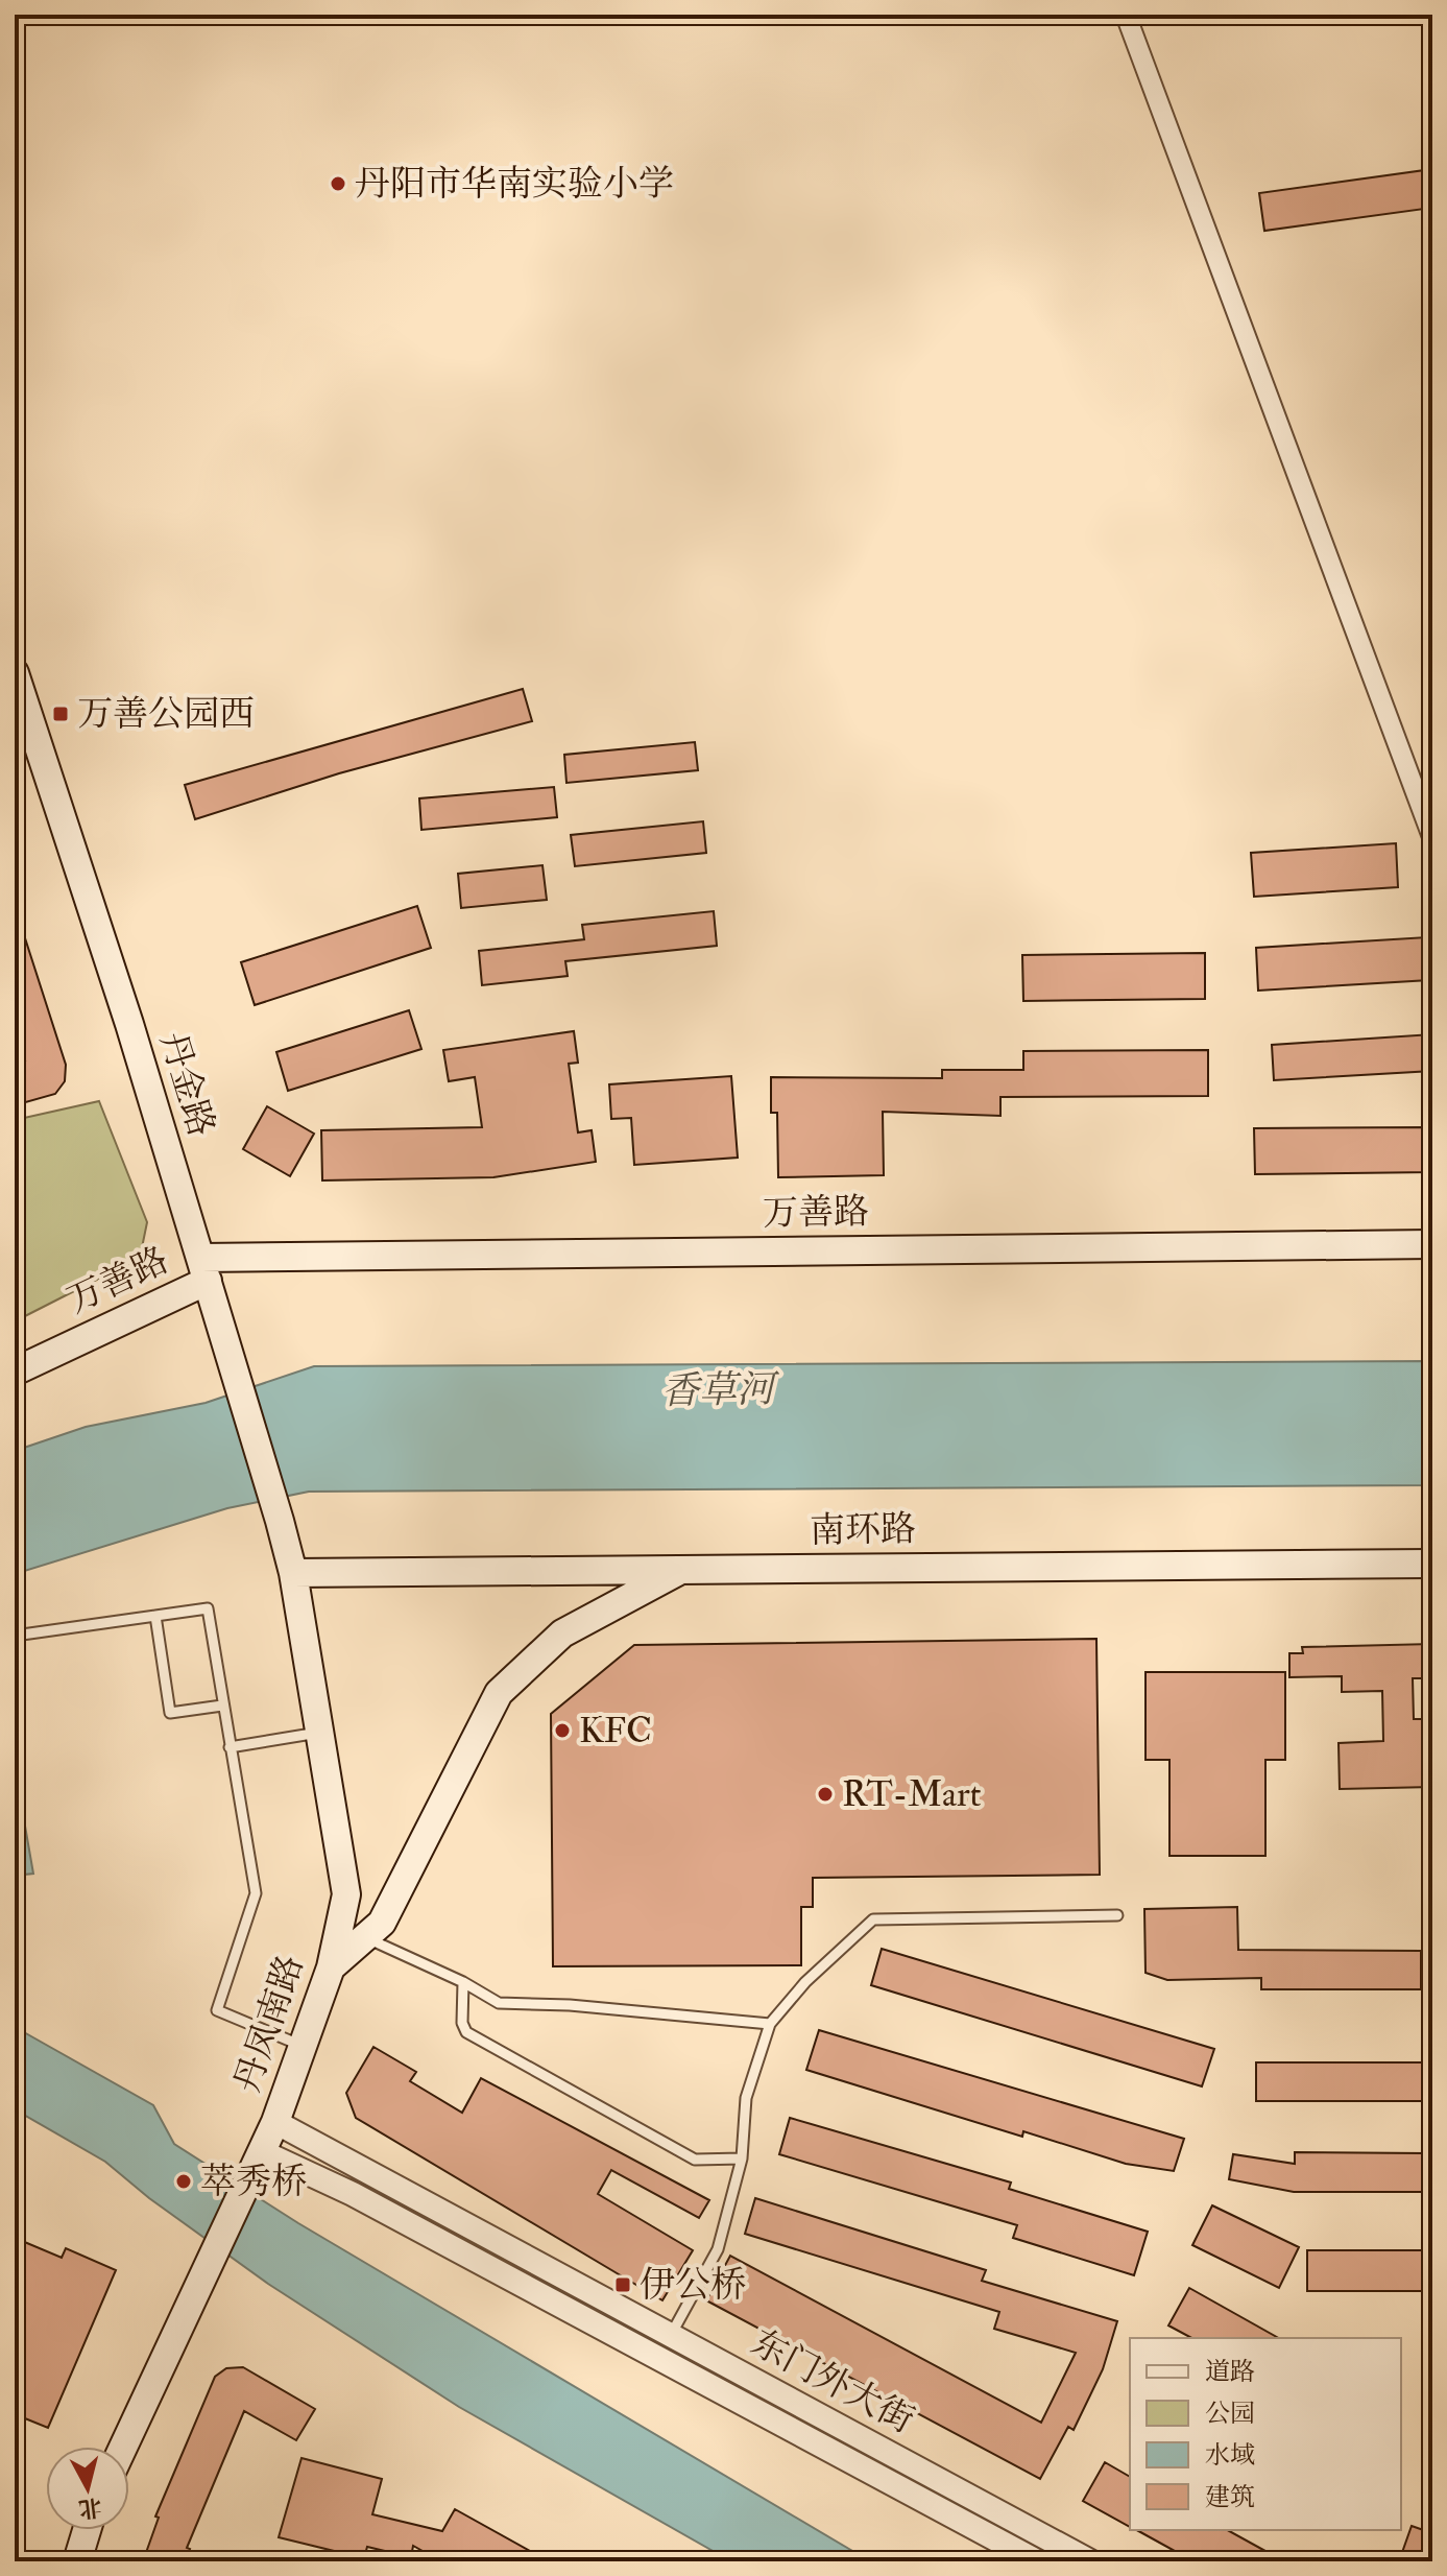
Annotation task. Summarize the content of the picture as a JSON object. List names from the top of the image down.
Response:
{
  "streets": {
    "main road": [
      "丹金路",
      "万善路",
      "南环路",
      "丹凤南路"
    ],
    "street": ["东门外大街"]
  },
  "crossings": [
    ["丹金路", "万善路"],
    ["丹金路", "南环路"],
    ["丹金路", "丹凤南路"],
    ["南环路", "丹凤南路"],
    ["丹凤南路", "东门外大街"]
  ],
  "water": ["香草河"],
  "places": {
    "other": [
      "丹阳市华南实验小学",
      "KFC",
      "RT-Mart",
      "萃秀桥"
    ],
    "transit": ["万善公园西", "伊公桥"]
  },
  "legend": [
    "道路",
    "公园",
    "水域",
    "建筑"
  ],
  "north": "bottom"
}
